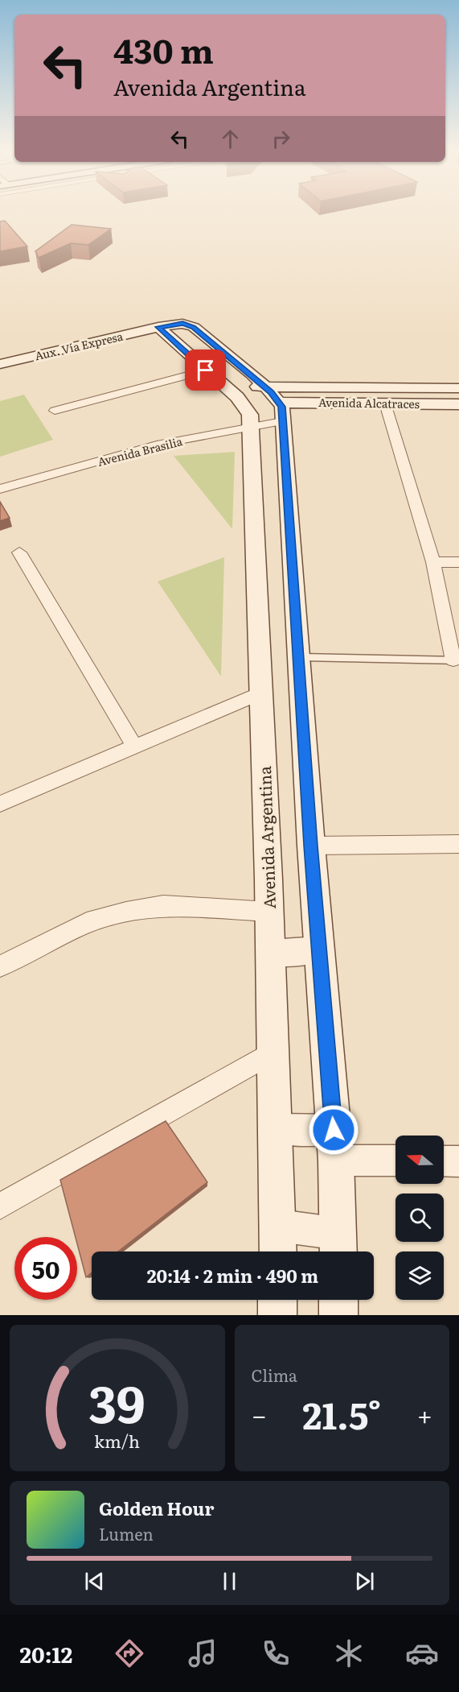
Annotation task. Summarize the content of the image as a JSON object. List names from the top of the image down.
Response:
{
  "streets": {
    "main road": ["Aux. Vía Expresa", "Avenida Alcatraces", "Avenida Argentina"],
    "street": ["Avenida Brasilia"]
  },
  "crossings": [
    ["Avenida Alcatraces", "Avenida Brasilia"],
    ["Avenida Brasilia", "Avenida Argentina"]
  ],
  "north": "left",
  "page": {
    "turn": ["430 m", "Avenida Argentina"],
    "limit": "50",
    "trip": "20:14 · 2 min · 490 m",
    "tile": "Clima",
    "heat": ["−", "21.5°", "+"],
    "song": ["Golden Hour", "Lumen"],
    "tabs": "20:12",
    "gauge": ["39", "km/h"]
  }
}
